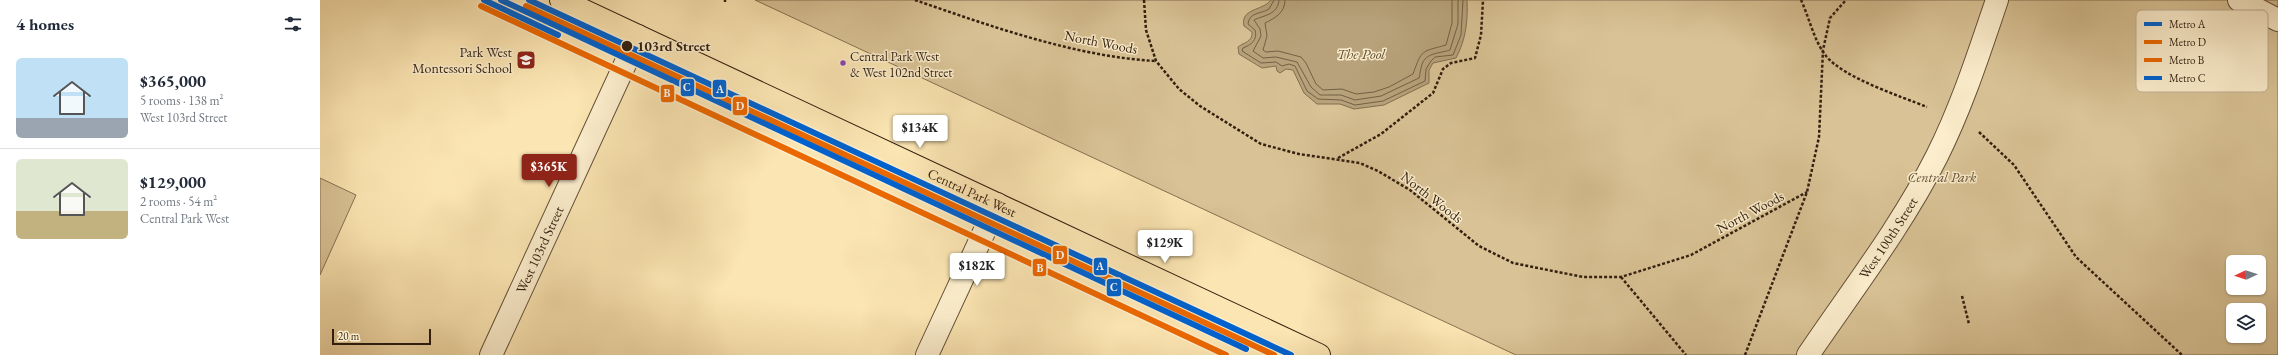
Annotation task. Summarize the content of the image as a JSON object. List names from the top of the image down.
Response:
{
  "streets": {
    "main road": ["Central Park West"],
    "street": ["West 100th Street", "West 103rd Street"],
    "path": ["North Woods"]
  },
  "crossings": [
    ["Central Park West", "West 103rd Street"]
  ],
  "water": ["The Pool"],
  "parks": ["Central Park"],
  "places": {
    "other": ["103rd Street", "Central Park West & West 102nd Street"],
    "school or university": ["Park West Montessori School"]
  },
  "lines": [
    "metro line A",
    "metro line C",
    "metro line D",
    "metro line B"
  ],
  "legend": [
    "Metro A",
    "Metro D",
    "Metro B",
    "Metro C"
  ],
  "scale_bar": "20 m",
  "north": "left",
  "page": {
    "heading": "4 homes",
    "list": [
      {
        "name": "$365,000",
        "note": "5 rooms · 138 m² · West 103rd Street"
      },
      {
        "name": "$129,000",
        "note": "2 rooms · 54 m² · Central Park West"
      }
    ],
    "price": [
      "$134K",
      "$365K",
      "$129K",
      "$182K"
    ],
    "scale": "20 m"
  }
}
